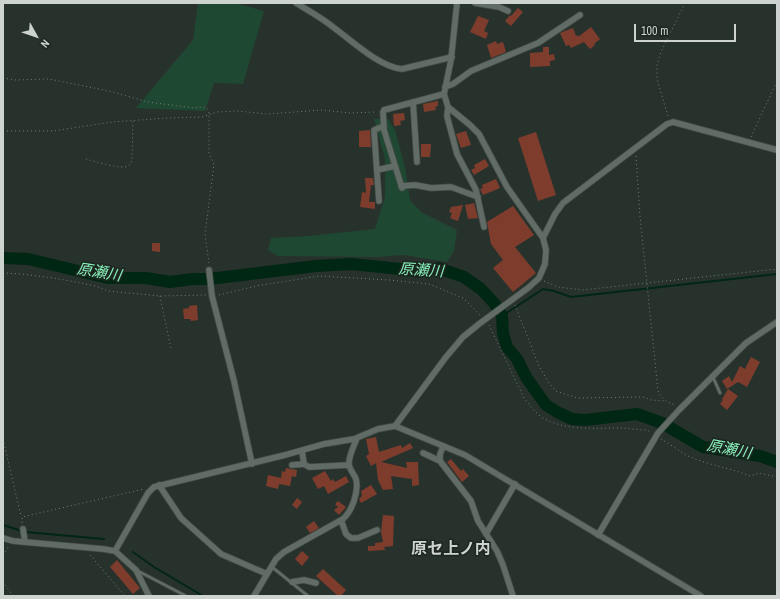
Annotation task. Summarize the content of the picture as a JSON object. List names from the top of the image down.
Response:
{
  "districts": ["原セ上ノ内"],
  "water": ["原瀬川"],
  "scale_bar": "100 m",
  "north": "bottom right"
}
